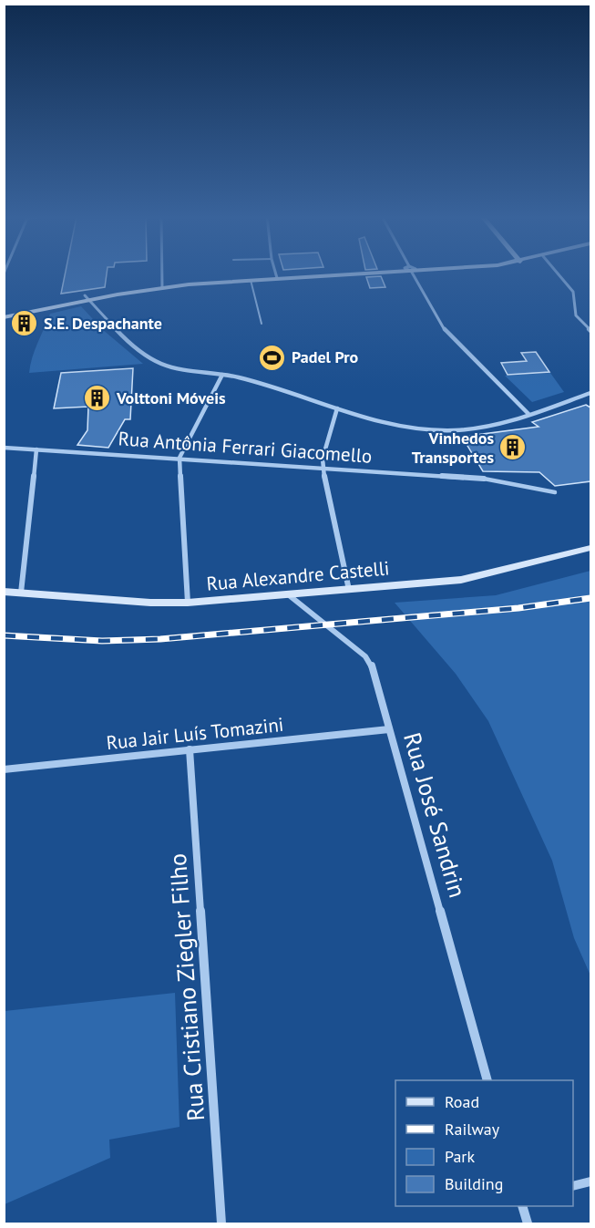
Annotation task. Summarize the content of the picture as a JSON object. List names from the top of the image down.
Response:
{
  "streets": {
    "main road": ["Rua Alexandre Castelli"],
    "street": [
      "Rua Antônia Ferrari Giacomello",
      "Rua Jair Luís Tomazini",
      "Rua José Sandrin",
      "Rua Cristiano Ziegler Filho"
    ]
  },
  "crossings": [
    ["Rua Alexandre Castelli", "Rua José Sandrin"],
    ["Rua Jair Luís Tomazini", "Rua José Sandrin"],
    ["Rua Jair Luís Tomazini", "Rua Cristiano Ziegler Filho"]
  ],
  "places": {
    "building": ["S.E. Despachante", "Volttoni Móveis", "Vinhedos Transportes"],
    "sports": ["Padel Pro"]
  },
  "legend": [
    "Road",
    "Railway",
    "Park",
    "Building"
  ]
}
